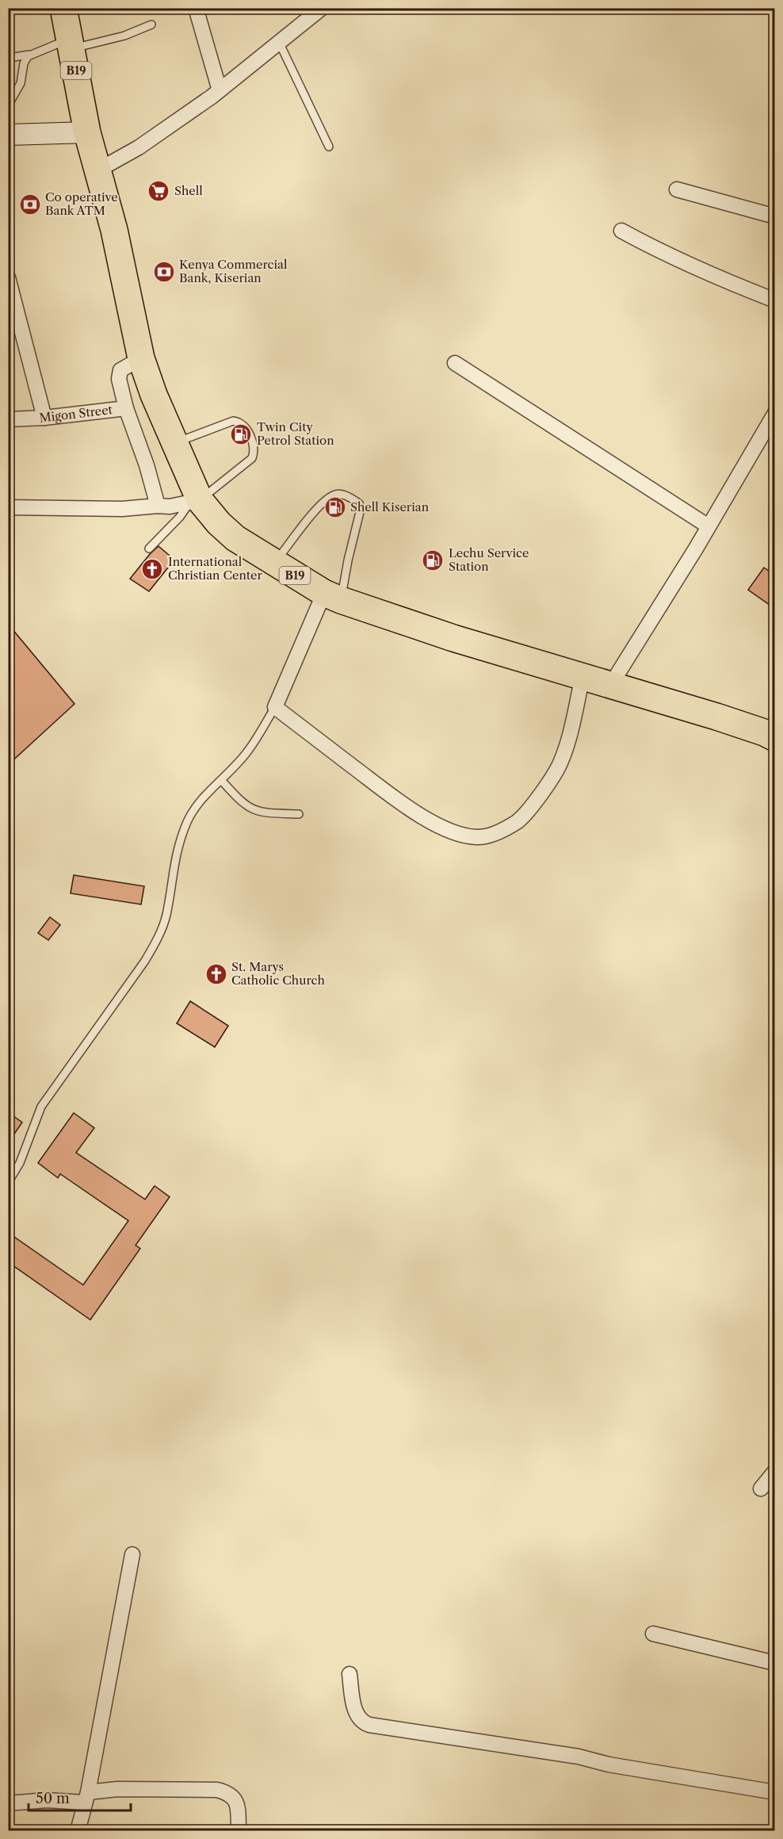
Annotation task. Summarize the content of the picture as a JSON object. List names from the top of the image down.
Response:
{
  "streets": {
    "highway": ["B19"],
    "street": ["Migon Street"]
  },
  "places": {
    "supermarket": ["Shell"],
    "bank": ["Co operative Bank ATM", "Kenya Commercial Bank, Kiserian"],
    "fuel station": ["Twin City Petrol Station", "Shell Kiserian", "Lechu Service Station"],
    "church": ["International Christian Center", "St. Marys Catholic Church"]
  },
  "scale_bar": "50 m"
}
